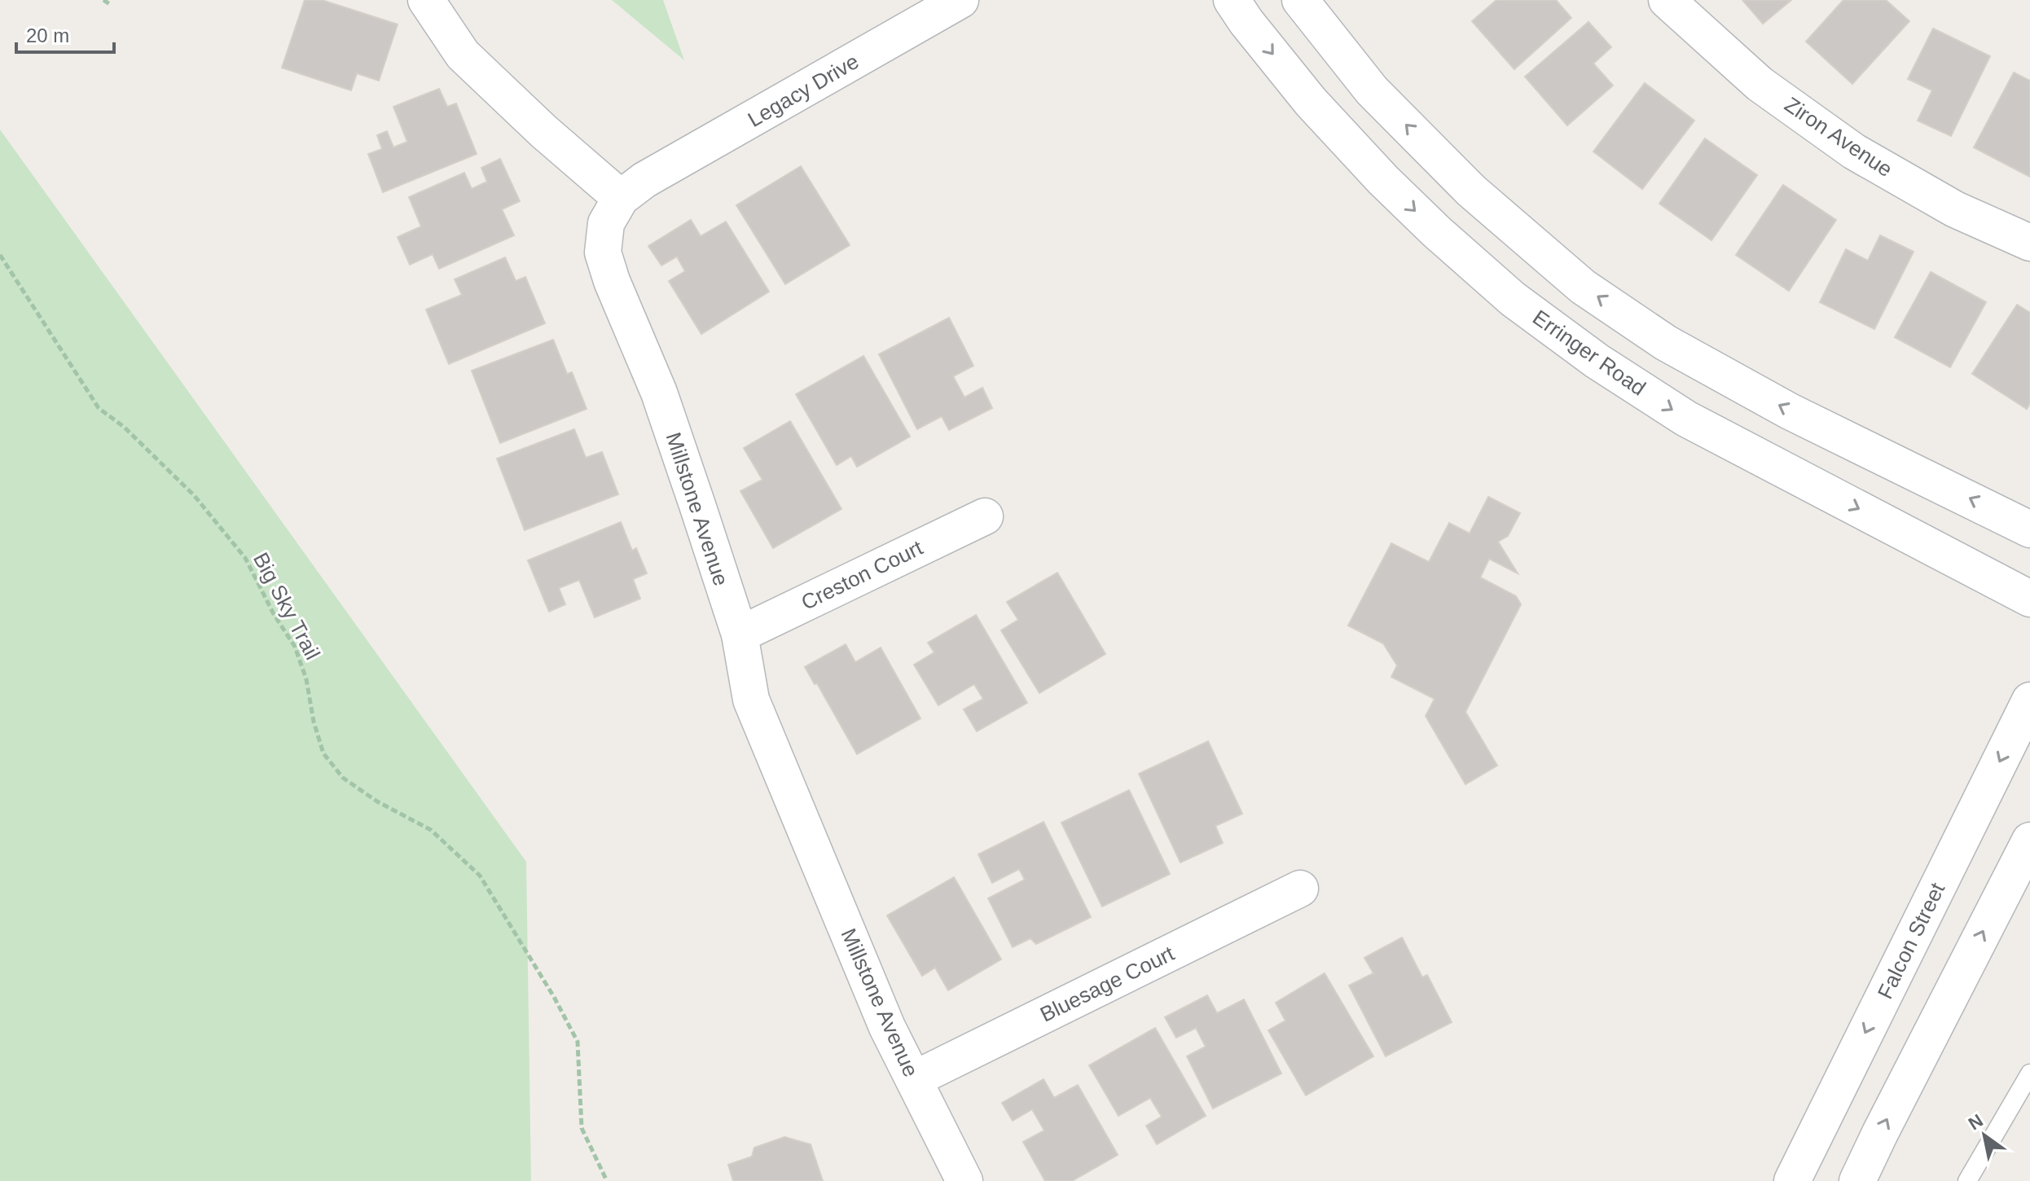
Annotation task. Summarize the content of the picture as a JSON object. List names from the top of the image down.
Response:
{
  "streets": {
    "street": [
      "Ziron Avenue",
      "Erringer Road",
      "Millstone Avenue",
      "Creston Court",
      "Falcon Street",
      "Bluesage Court"
    ],
    "path": ["Big Sky Trail"]
  },
  "crossings": [
    ["Millstone Avenue", "Creston Court"],
    ["Millstone Avenue", "Bluesage Court"]
  ],
  "scale_bar": "20 m",
  "north": "top left"
}
